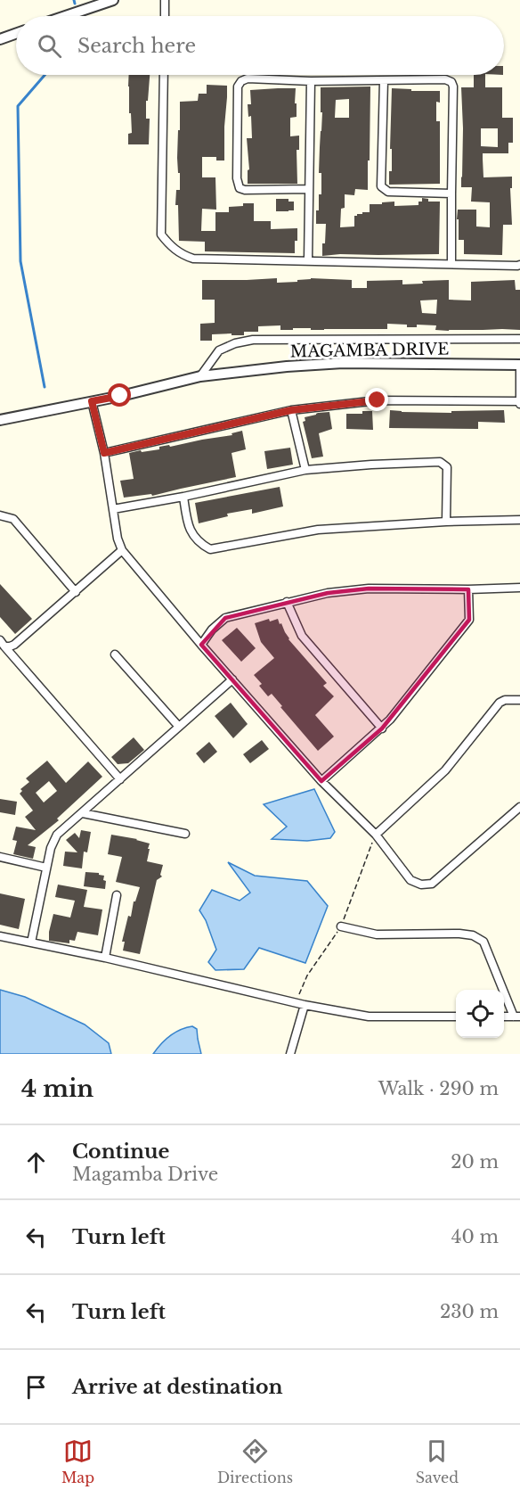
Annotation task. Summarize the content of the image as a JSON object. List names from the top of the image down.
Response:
{
  "streets": {
    "street": ["MAGAMBA DRIVE"]
  },
  "page": {
    "search": "Search here",
    "heading": ["4 min", "Walk · 290 m"],
    "list": [
      ["Continue", "Magamba Drive", "20 m"],
      ["Turn left", "40 m"],
      ["Turn left", "230 m"],
      "Arrive at destination"
    ],
    "nav": ["Map", "Directions", "Saved"]
  }
}
